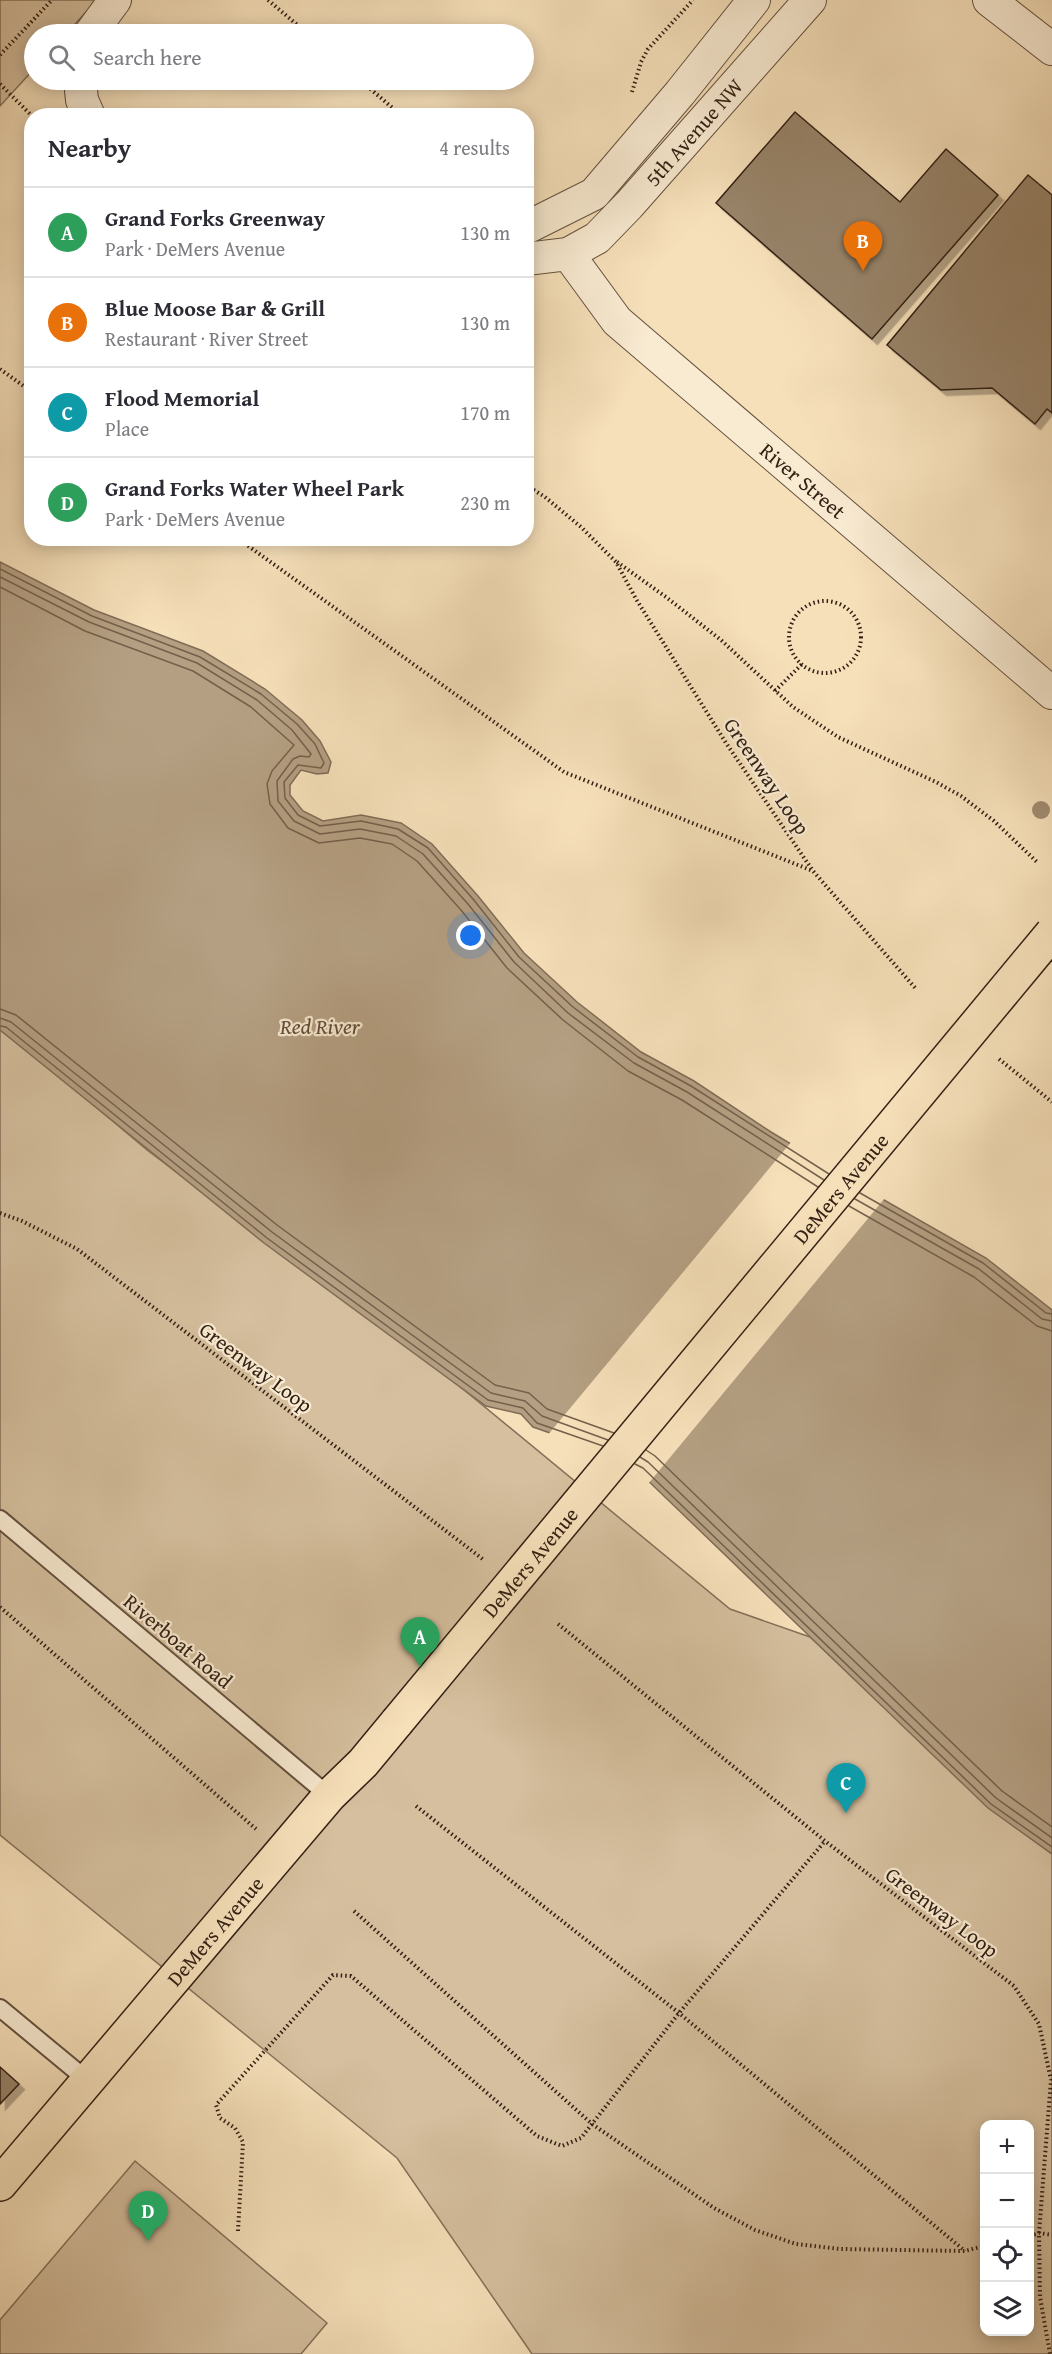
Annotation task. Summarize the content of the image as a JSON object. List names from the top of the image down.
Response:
{
  "streets": {
    "main road": ["DeMers Avenue"],
    "street": ["5th Avenue NW", "River Street"],
    "lane": ["Riverboat Road"],
    "path": ["Greenway Loop"]
  },
  "crossings": [
    ["5th Avenue NW", "River Street"],
    ["DeMers Avenue", "Riverboat Road"]
  ],
  "water": ["Red River"],
  "page": {
    "search": "Search here",
    "heading": ["Nearby", "4 results"],
    "list": [
      {
        "mark": "A",
        "name": "Grand Forks Greenway",
        "note": "Park · DeMers Avenue",
        "value": "130 m"
      },
      {
        "mark": "B",
        "name": "Blue Moose Bar & Grill",
        "note": "Restaurant · River Street",
        "value": "130 m"
      },
      {
        "mark": "C",
        "name": "Flood Memorial",
        "note": "Place",
        "value": "170 m"
      },
      {
        "mark": "D",
        "name": "Grand Forks Water Wheel Park",
        "note": "Park · DeMers Avenue",
        "value": "230 m"
      }
    ],
    "pins": [
      "B",
      "A",
      "C",
      "D"
    ],
    "map_buttons": ["+", "−"]
  }
}
